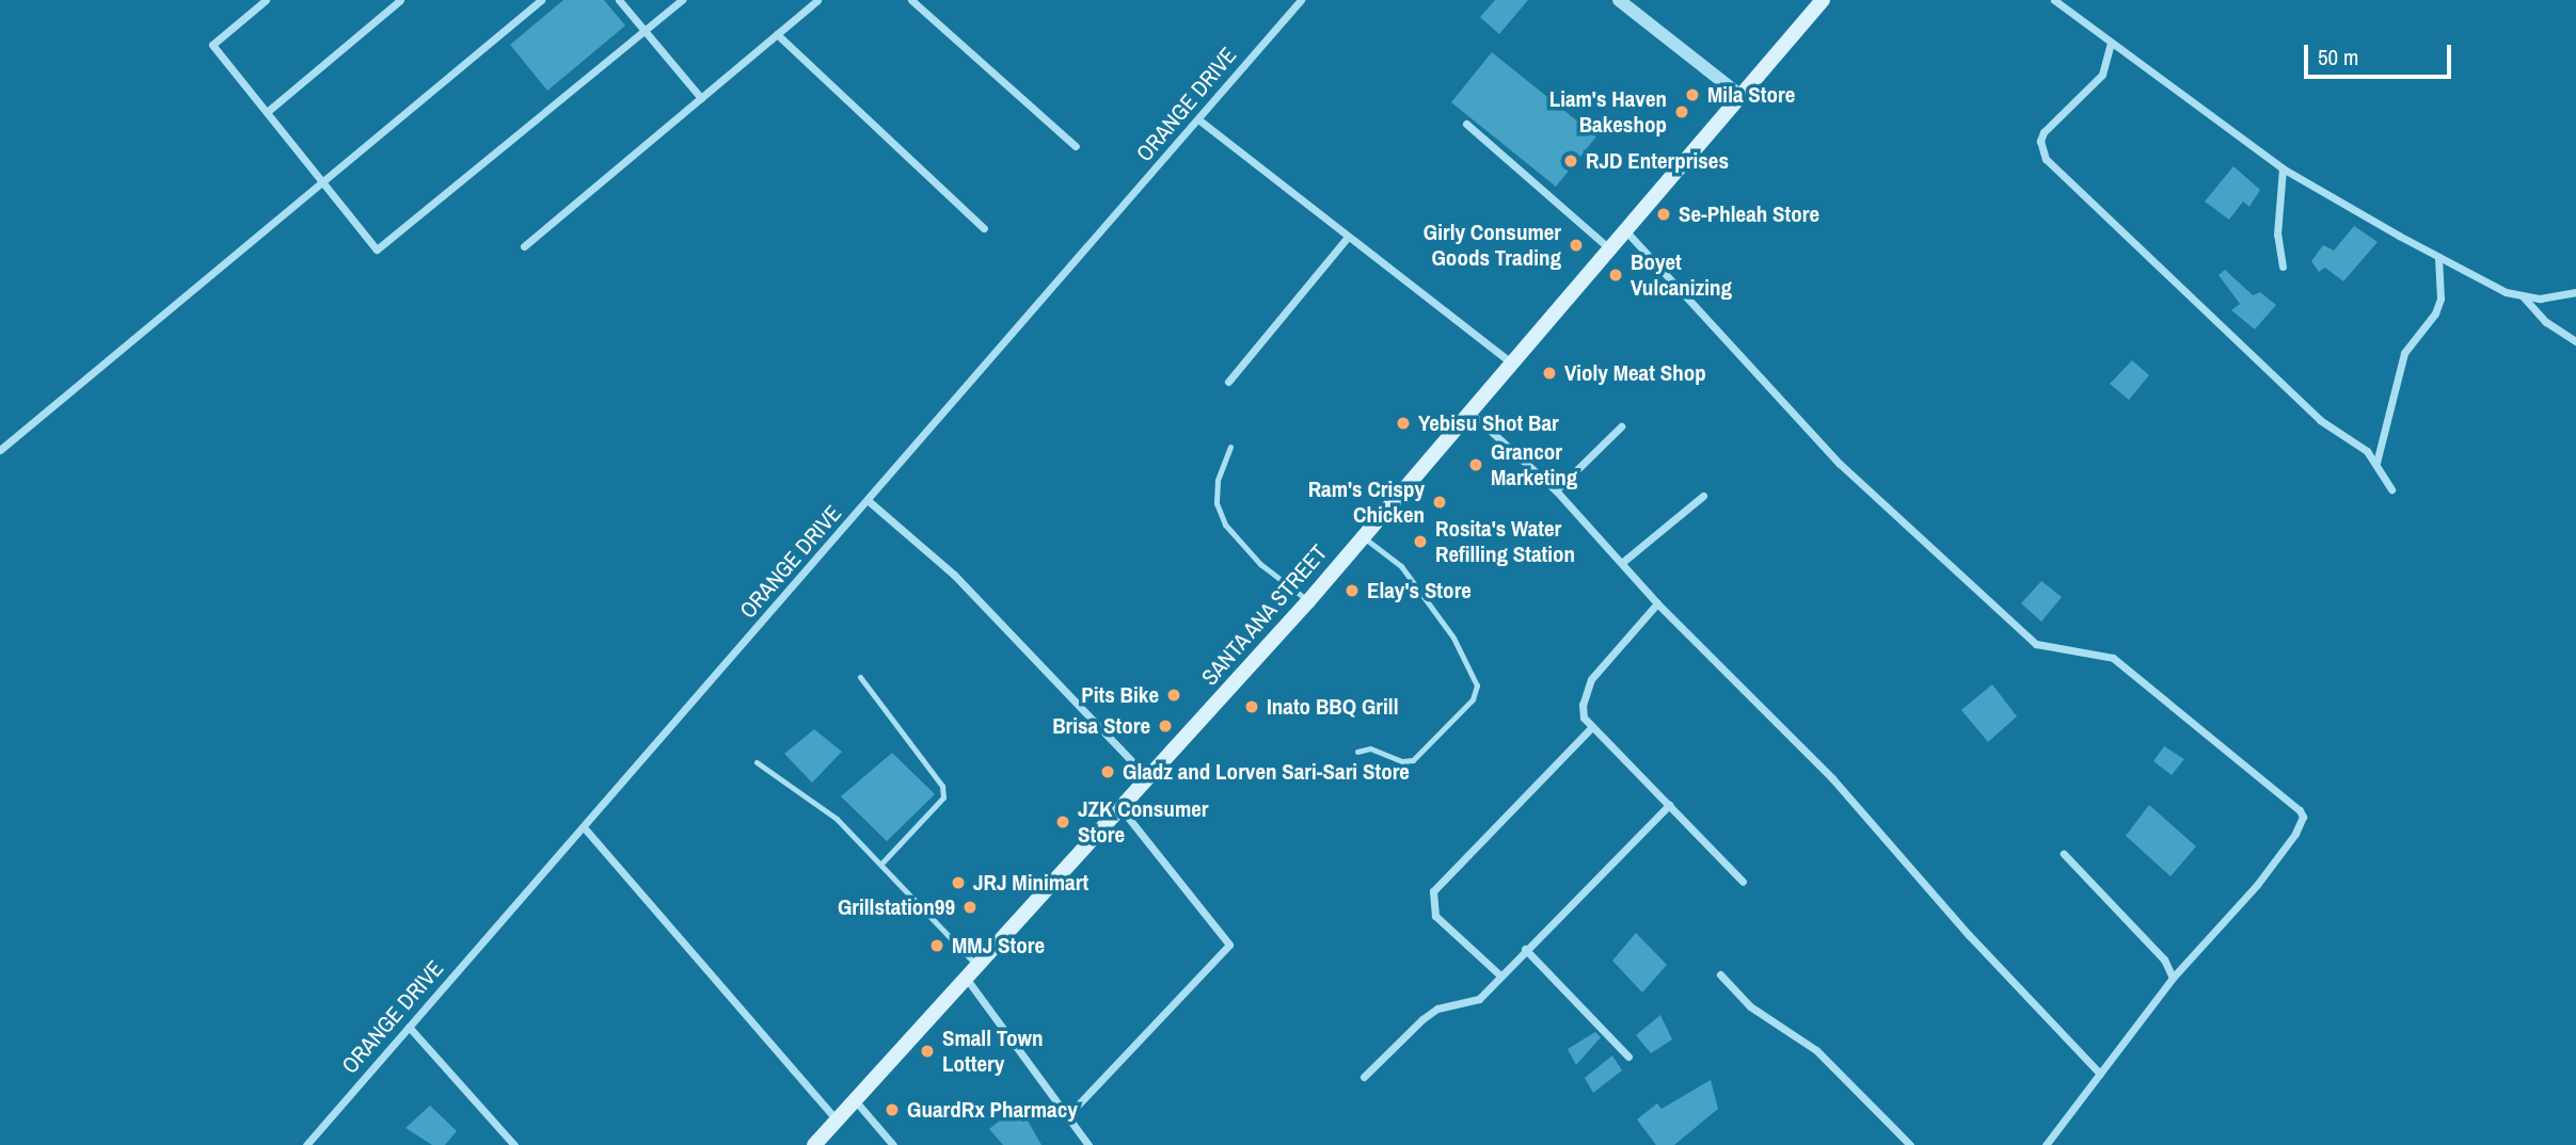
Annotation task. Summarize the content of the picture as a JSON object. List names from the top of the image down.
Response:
{
  "streets": {
    "main road": ["SANTA ANA STREET"],
    "street": ["ORANGE DRIVE"]
  },
  "places": [
    "Mila Store",
    "Liam's Haven Bakeshop",
    "RJD Enterprises",
    "Se-Phleah Store",
    "Girly Consumer Goods Trading",
    "Boyet Vulcanizing",
    "Violy Meat Shop",
    "Yebisu Shot Bar",
    "Grancor Marketing",
    "Ram's Crispy Chicken",
    "Rosita's Water Refilling Station",
    "Elay's Store",
    "Pits Bike",
    "Inato BBQ Grill",
    "Brisa Store",
    "Gladz and Lorven Sari-Sari Store",
    "JZK Consumer Store",
    "JRJ Minimart",
    "Grillstation99",
    "MMJ Store",
    "Small Town Lottery",
    "GuardRx Pharmacy"
  ],
  "scale_bar": "50 m"
}
